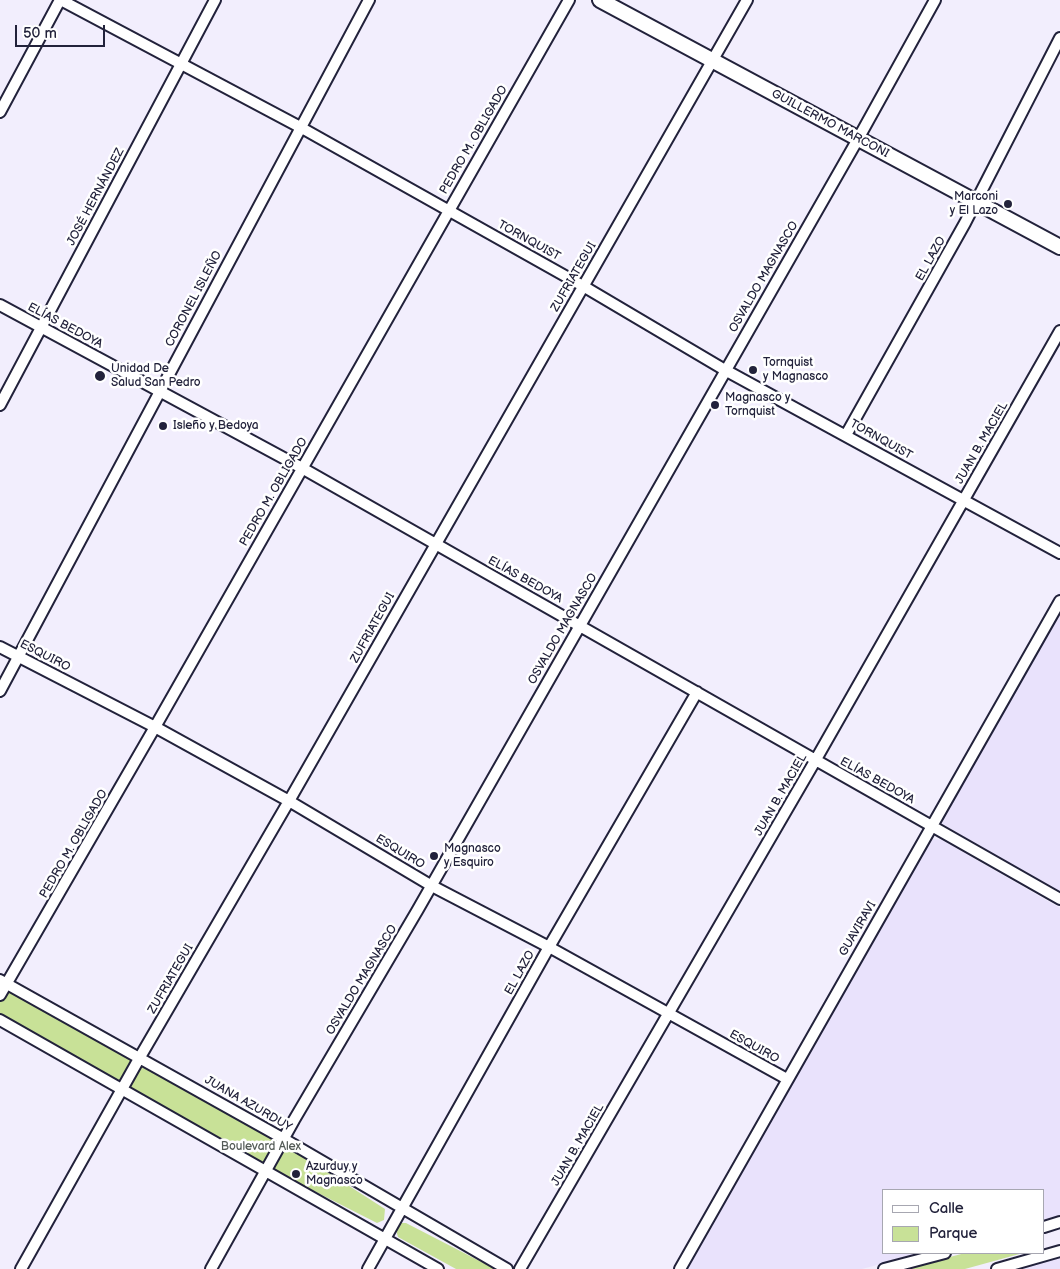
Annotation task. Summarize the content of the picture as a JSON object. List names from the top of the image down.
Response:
{
  "streets": {
    "street": [
      "GUILLERMO MARCONI",
      "PEDRO M. OBLIGADO",
      "JOSÉ HERNÁNDEZ",
      "TORNQUIST",
      "EL LAZO",
      "ZUFRIATEGUI",
      "OSVALDO MAGNASCO",
      "CORONEL ISLEÑO",
      "ELÍAS BEDOYA",
      "JUAN B. MACIEL",
      "ESQUIRO",
      "GUAVIRAVI",
      "JUANA AZURDUY"
    ]
  },
  "crossings": [
    ["GUILLERMO MARCONI", "EL LAZO"],
    ["GUILLERMO MARCONI", "ZUFRIATEGUI"],
    ["GUILLERMO MARCONI", "OSVALDO MAGNASCO"],
    ["PEDRO M. OBLIGADO", "TORNQUIST"],
    ["PEDRO M. OBLIGADO", "ELÍAS BEDOYA"],
    ["PEDRO M. OBLIGADO", "ESQUIRO"],
    ["PEDRO M. OBLIGADO", "JUANA AZURDUY"],
    ["JOSÉ HERNÁNDEZ", "TORNQUIST"],
    ["JOSÉ HERNÁNDEZ", "ELÍAS BEDOYA"],
    ["TORNQUIST", "EL LAZO"],
    ["TORNQUIST", "ZUFRIATEGUI"],
    ["TORNQUIST", "OSVALDO MAGNASCO"],
    ["TORNQUIST", "CORONEL ISLEÑO"],
    ["TORNQUIST", "JUAN B. MACIEL"],
    ["EL LAZO", "ELÍAS BEDOYA"],
    ["EL LAZO", "ESQUIRO"],
    ["EL LAZO", "JUANA AZURDUY"],
    ["ZUFRIATEGUI", "ELÍAS BEDOYA"],
    ["ZUFRIATEGUI", "ESQUIRO"],
    ["ZUFRIATEGUI", "JUANA AZURDUY"],
    ["OSVALDO MAGNASCO", "ELÍAS BEDOYA"],
    ["OSVALDO MAGNASCO", "ESQUIRO"],
    ["OSVALDO MAGNASCO", "JUANA AZURDUY"],
    ["CORONEL ISLEÑO", "ELÍAS BEDOYA"],
    ["CORONEL ISLEÑO", "ESQUIRO"],
    ["ELÍAS BEDOYA", "JUAN B. MACIEL"],
    ["ELÍAS BEDOYA", "GUAVIRAVI"],
    ["JUAN B. MACIEL", "ESQUIRO"],
    ["ESQUIRO", "GUAVIRAVI"]
  ],
  "parks": ["Boulevard Alex"],
  "places": [
    "Marconi y El Lazo",
    "Tornquist y Magnasco",
    "Unidad De Salud San Pedro",
    "Magnasco y Tornquist",
    "Isleño y Bedoya",
    "Magnasco y Esquiro",
    "Azurduy y Magnasco"
  ],
  "legend": ["Calle", "Parque"],
  "scale_bar": "50 m"
}
